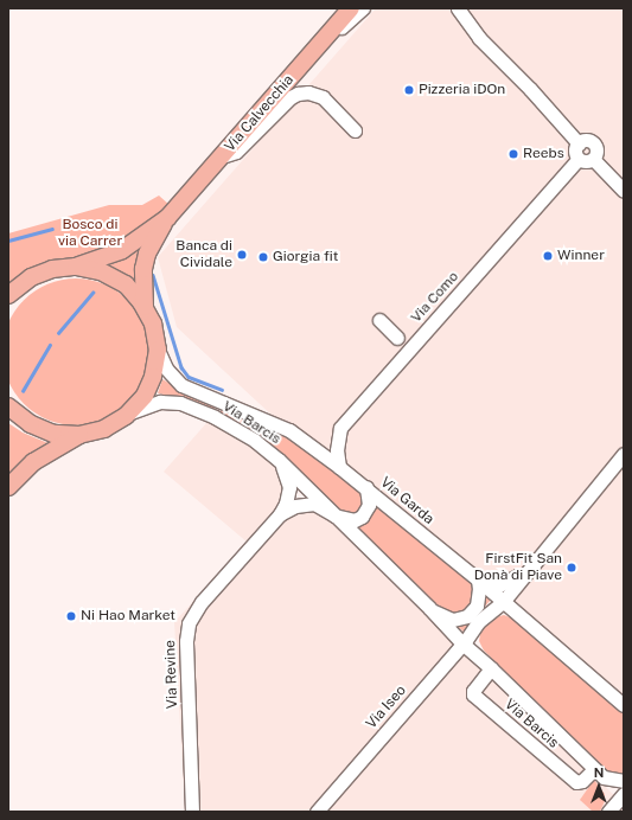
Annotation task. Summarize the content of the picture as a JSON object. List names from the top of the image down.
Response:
{
  "streets": {
    "main road": ["Via Calvecchia"],
    "street": [
      "Via Como",
      "Via Barcis",
      "Via Garda",
      "Via Revine",
      "Via Iseo"
    ]
  },
  "crossings": [
    ["Via Como", "Via Garda"],
    ["Via Barcis", "Via Garda"],
    ["Via Barcis", "Via Revine"],
    ["Via Barcis", "Via Iseo"],
    ["Via Garda", "Via Iseo"]
  ],
  "parks": ["Bosco di via Carrer"],
  "places": [
    "Pizzeria iDOn",
    "Reebs",
    "Banca di Cividale",
    "Winner",
    "Giorgia fit",
    "FirstFit San Donà di Piave",
    "Ni Hao Market"
  ],
  "north": "top"
}
